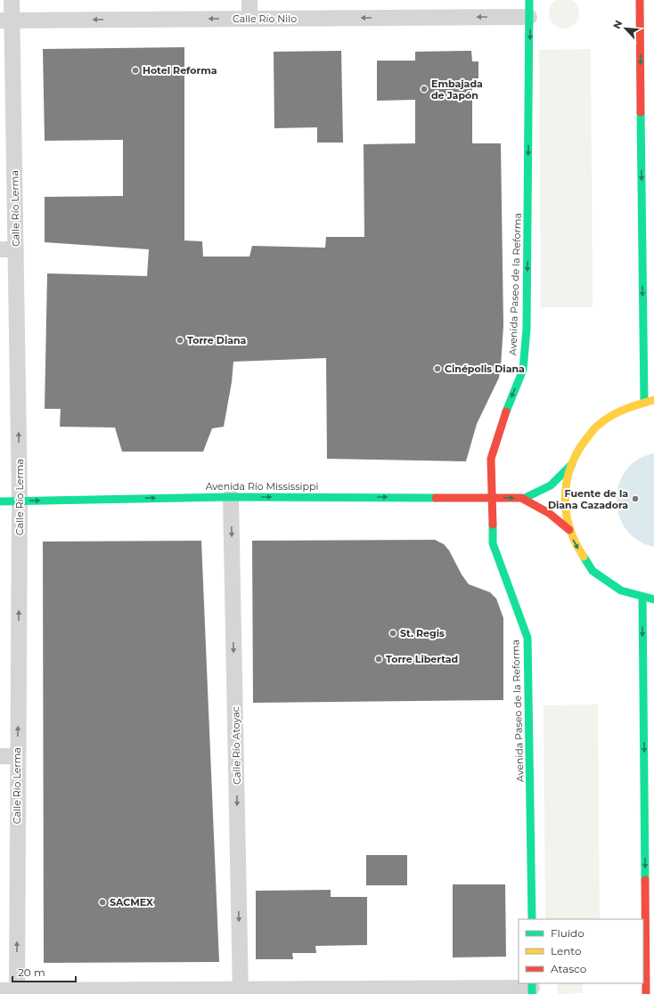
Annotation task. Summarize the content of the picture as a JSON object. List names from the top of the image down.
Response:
{
  "streets": {
    "main road": ["Avenida Paseo de la Reforma", "Avenida Río Mississippi"],
    "street": ["Calle Río Nilo", "Calle Río Lerma", "Calle Río Atoyac"]
  },
  "crossings": [
    ["Calle Río Nilo", "Calle Río Lerma"],
    ["Calle Río Nilo", "Avenida Paseo de la Reforma"],
    ["Calle Río Lerma", "Avenida Río Mississippi"],
    ["Avenida Paseo de la Reforma", "Avenida Río Mississippi"],
    ["Avenida Río Mississippi", "Calle Río Atoyac"]
  ],
  "one_way": [
    "Calle Río Nilo",
    "Calle Río Lerma",
    "Avenida Paseo de la Reforma",
    "Avenida Río Mississippi",
    "Calle Río Atoyac"
  ],
  "places": [
    "Hotel Reforma",
    "Embajada de Japón",
    "Torre Diana",
    "Cinépolis Diana",
    "Fuente de la Diana Cazadora",
    "St. Regis",
    "Torre Libertad",
    "SACMEX"
  ],
  "legend": ["Fluido", "Lento", "Atasco"],
  "scale_bar": "20 m",
  "north": "top left"
}
